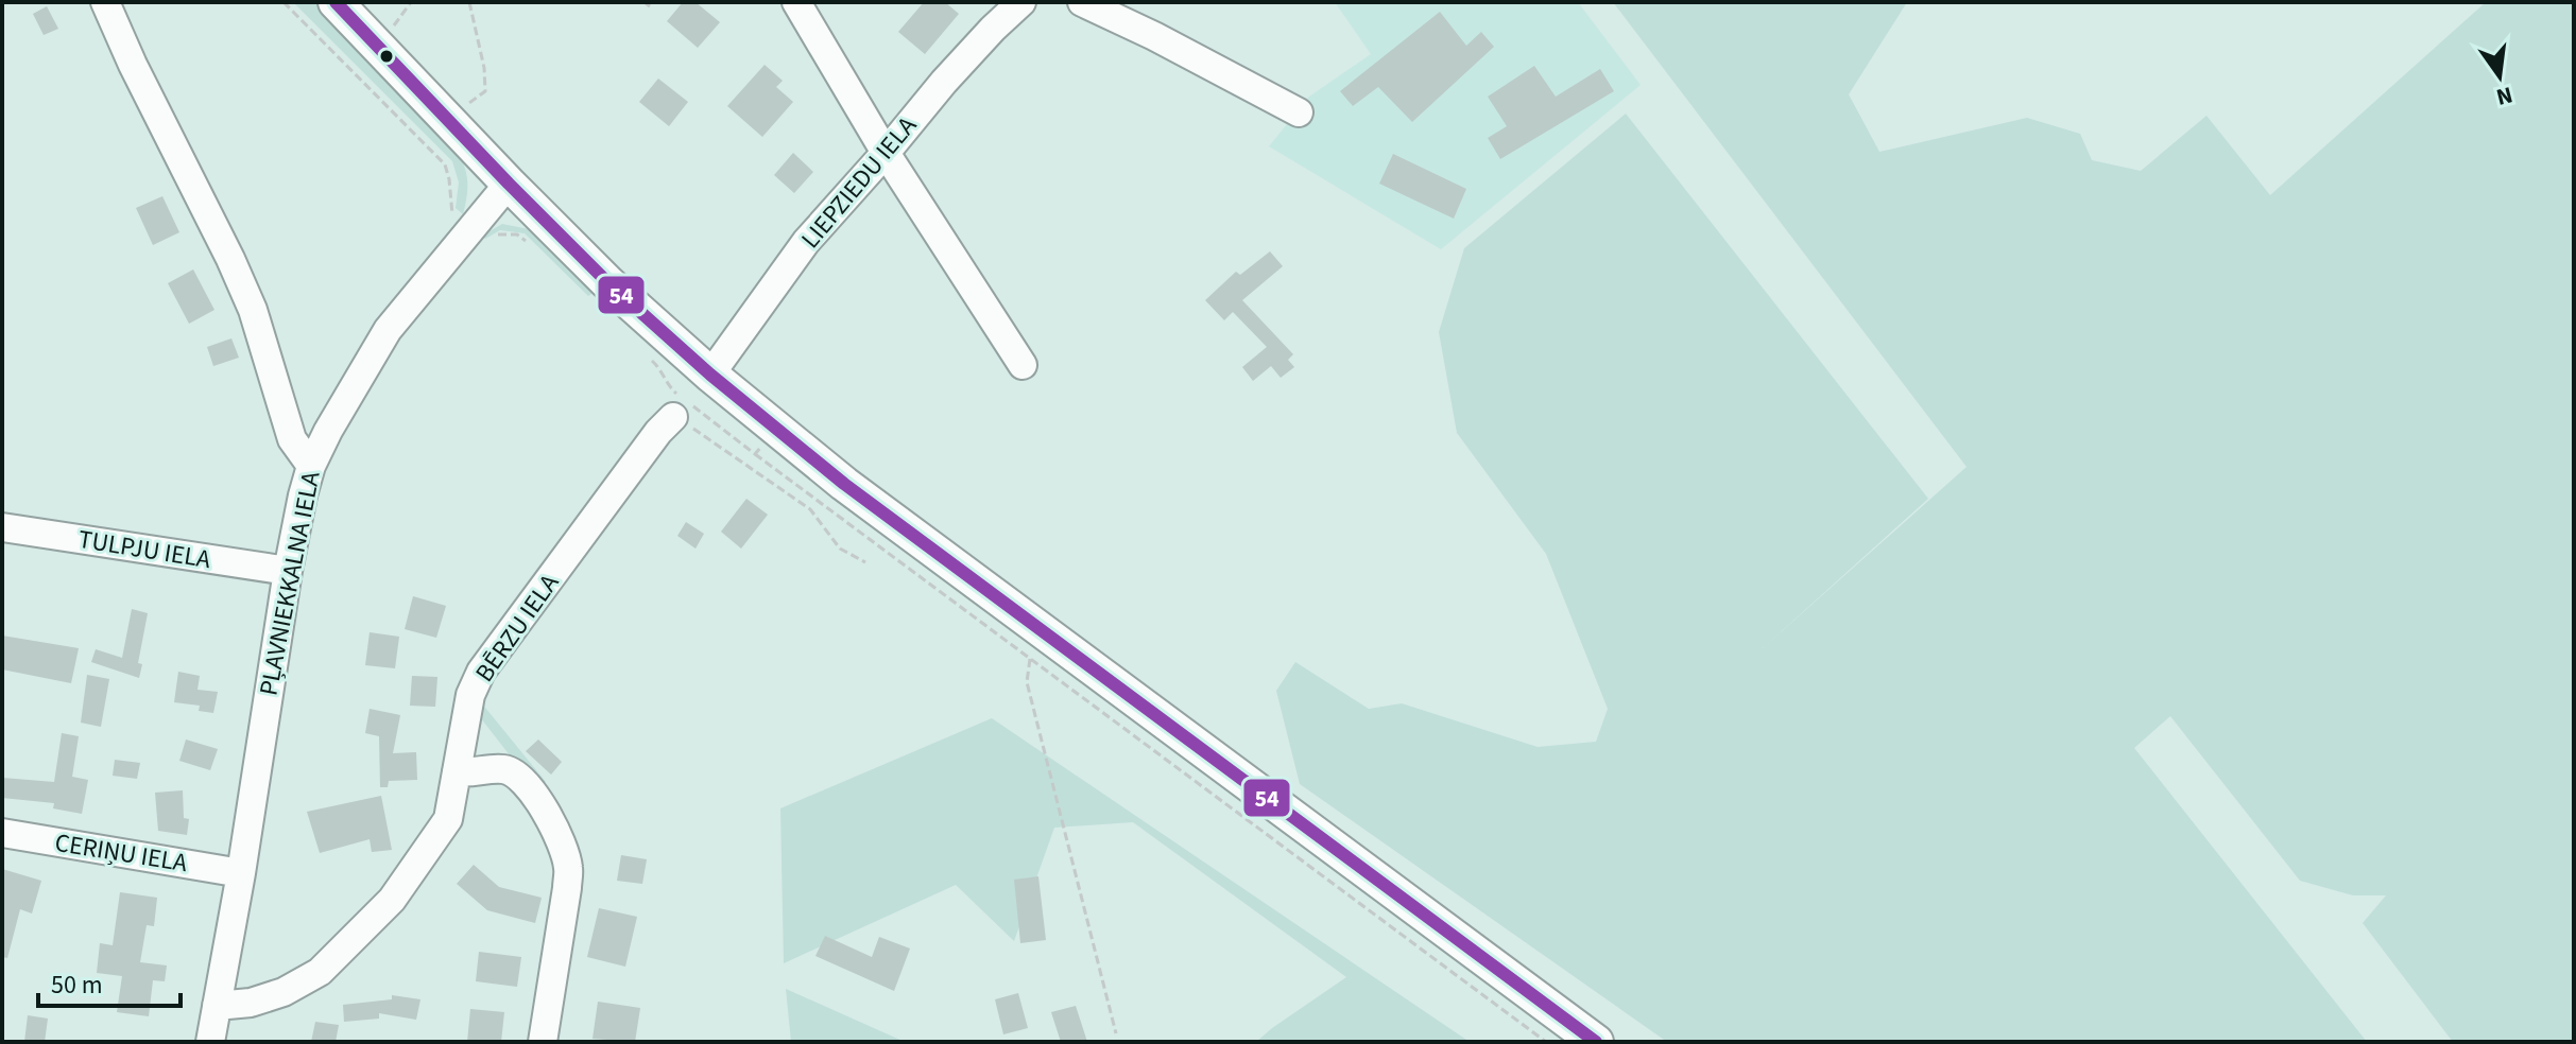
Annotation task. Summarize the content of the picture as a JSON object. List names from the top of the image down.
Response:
{
  "streets": {
    "street": [
      "LIEPZIEDU IELA",
      "TULPJU IELA",
      "PĻAVNIEKKALNA IELA",
      "BĒRZU IELA",
      "CERIŅU IELA"
    ]
  },
  "crossings": [
    ["TULPJU IELA", "PĻAVNIEKKALNA IELA"],
    ["PĻAVNIEKKALNA IELA", "BĒRZU IELA"],
    ["PĻAVNIEKKALNA IELA", "CERIŅU IELA"]
  ],
  "lines": ["transit line 54"],
  "scale_bar": "50 m",
  "north": "bottom"
}
